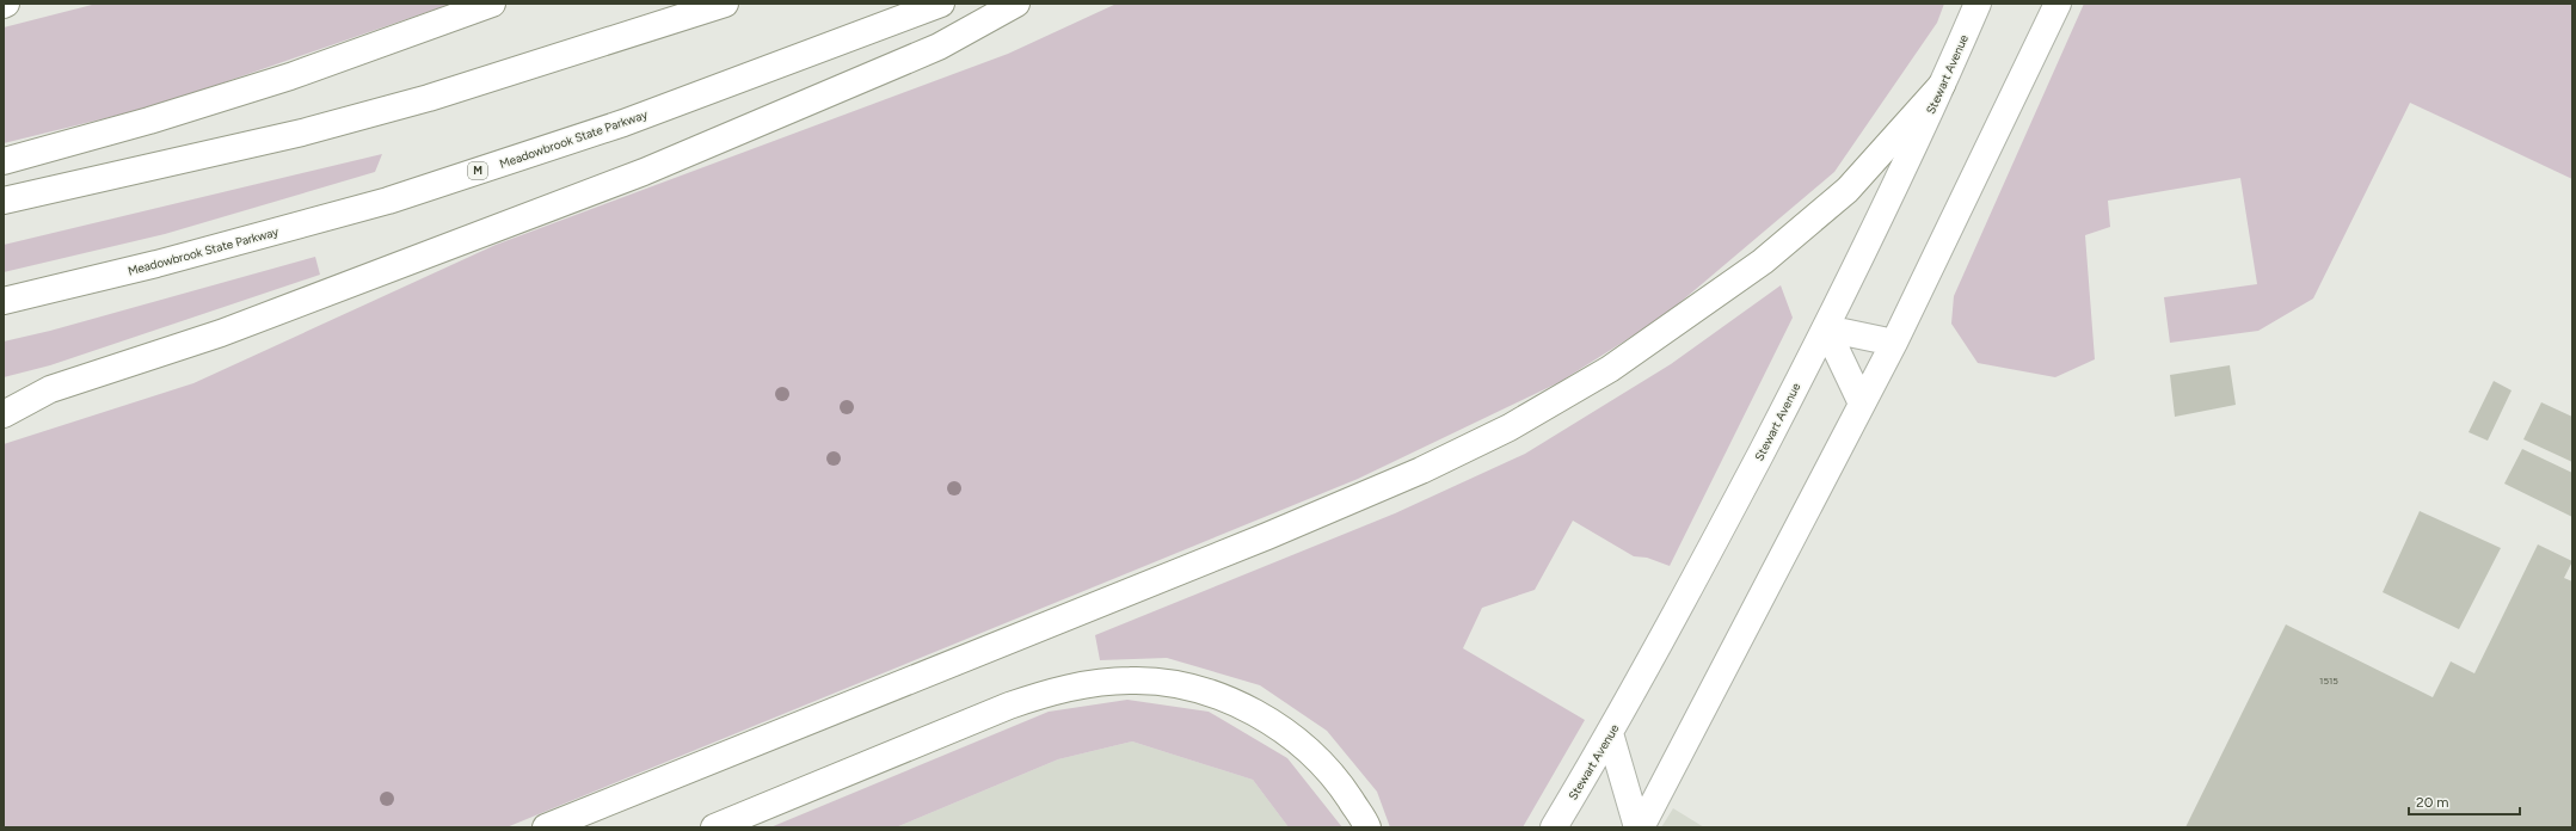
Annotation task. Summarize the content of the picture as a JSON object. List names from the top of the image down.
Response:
{
  "streets": {
    "main road": ["Stewart Avenue", "Meadowbrook State Parkway", "M"]
  },
  "house_numbers": ["1515"],
  "scale_bar": "20 m"
}
